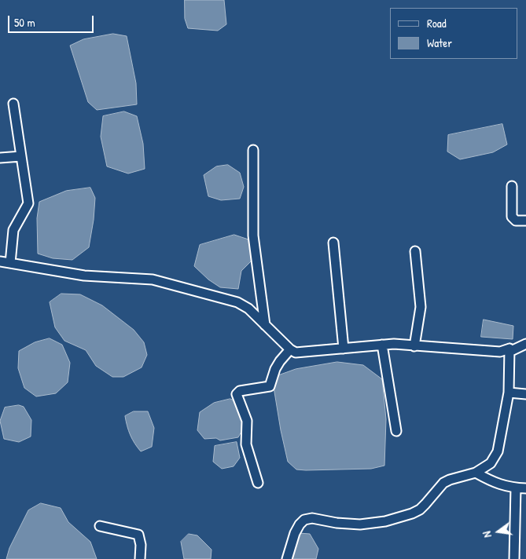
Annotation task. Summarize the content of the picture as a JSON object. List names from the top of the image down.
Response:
{
  "legend": ["Road", "Water"],
  "scale_bar": "50 m",
  "north": "left"
}
